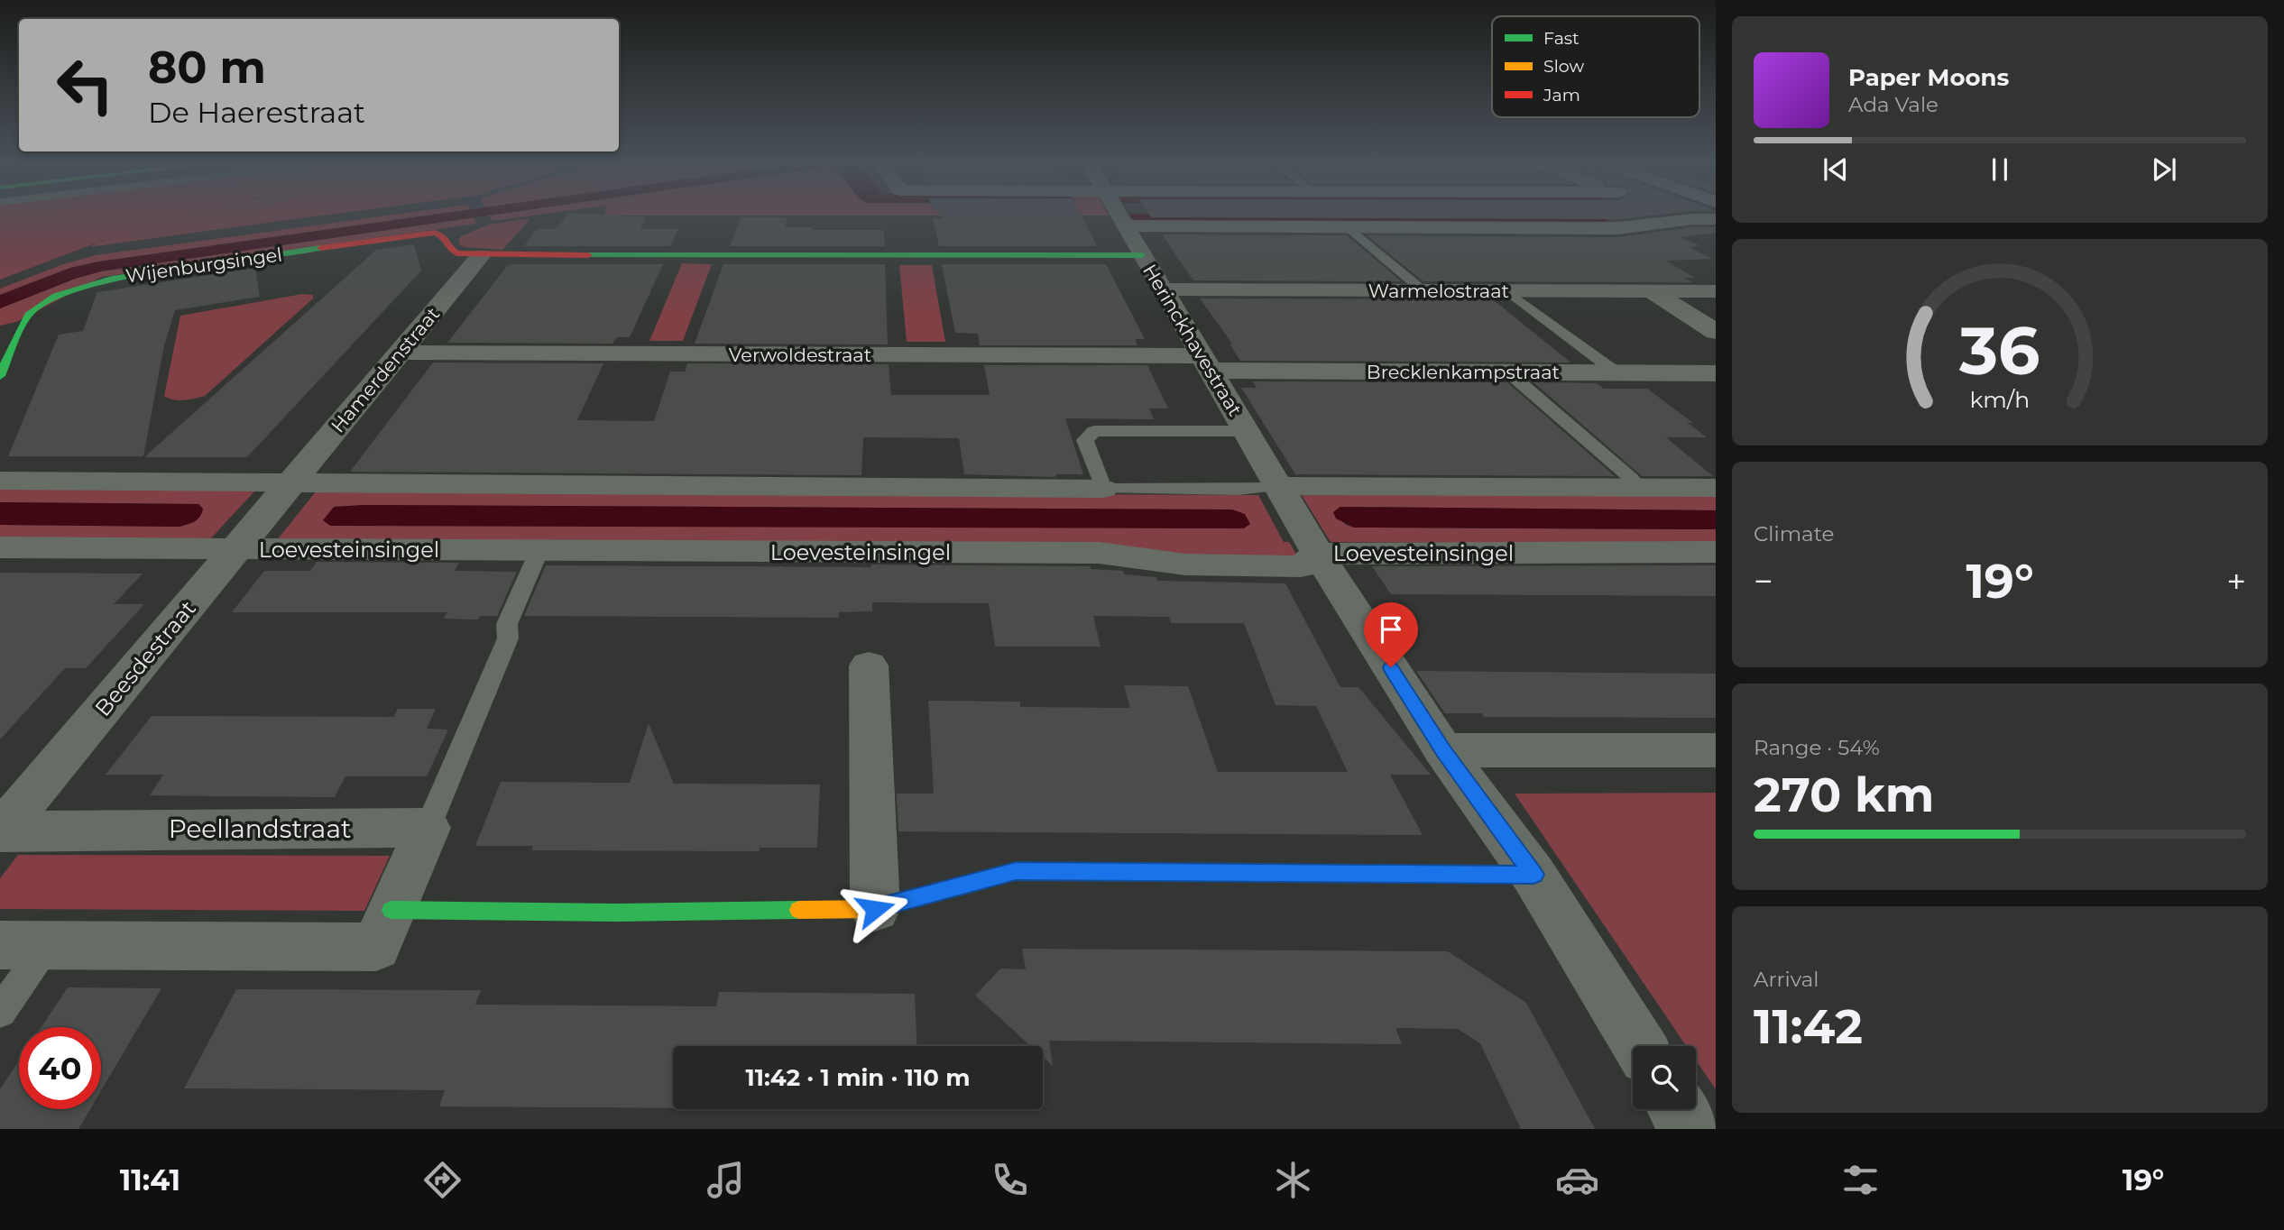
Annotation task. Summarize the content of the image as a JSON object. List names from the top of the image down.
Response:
{
  "streets": {
    "main road": ["Wijenburgsingel"],
    "street": [
      "Warmelostraat",
      "Herinckhavestraat",
      "Verwoldestraat",
      "Hamerdenstraat",
      "Brecklenkampstraat",
      "Loevesteinsingel",
      "Beesdestraat",
      "Peellandstraat"
    ]
  },
  "crossings": [
    ["Wijenburgsingel", "Hamerdenstraat"],
    ["Warmelostraat", "Herinckhavestraat"],
    ["Herinckhavestraat", "Verwoldestraat"],
    ["Herinckhavestraat", "Brecklenkampstraat"],
    ["Herinckhavestraat", "Loevesteinsingel"],
    ["Verwoldestraat", "Hamerdenstraat"],
    ["Verwoldestraat", "Brecklenkampstraat"],
    ["Hamerdenstraat", "Beesdestraat"],
    ["Loevesteinsingel", "Beesdestraat"],
    ["Beesdestraat", "Peellandstraat"]
  ],
  "legend": ["Fast", "Slow", "Jam"],
  "page": {
    "turn": ["80 m", "De Haerestraat"],
    "song": ["Paper Moons", "Ada Vale"],
    "tile": [
      "Climate",
      ["Range · 54%", "270 km"],
      ["Arrival", "11:42"]
    ],
    "heat": ["−", "19°", "+"],
    "limit": "40",
    "trip": "11:42 · 1 min · 110 m",
    "tabs": ["11:41", "19°"],
    "gauge": ["36", "km/h"]
  }
}
